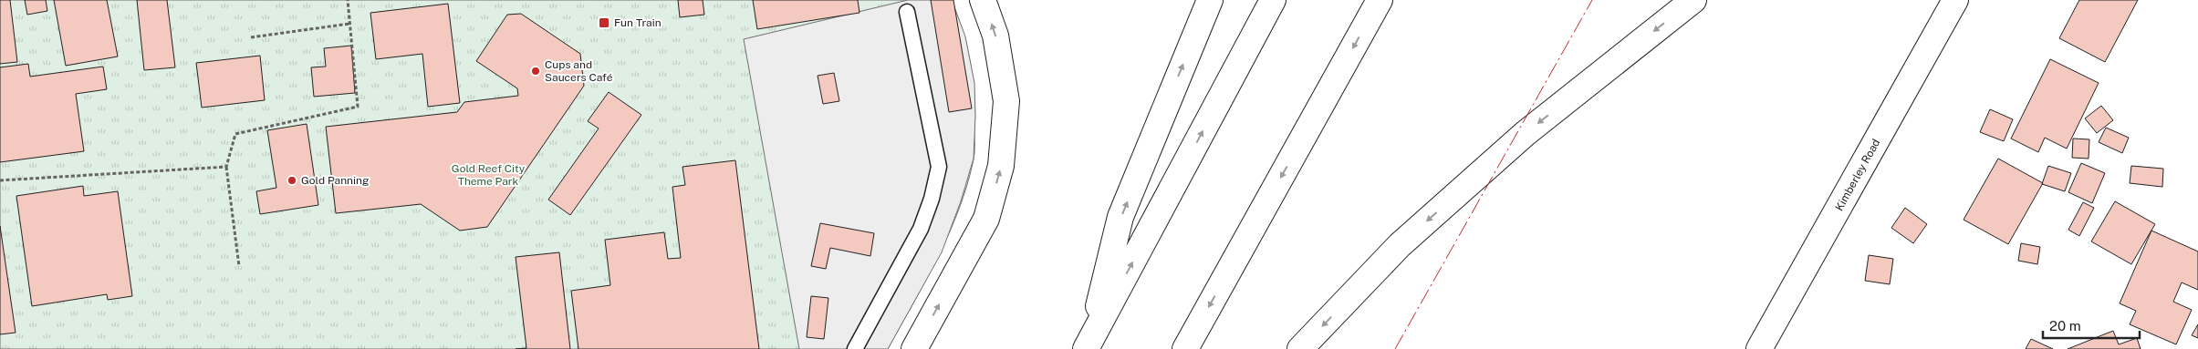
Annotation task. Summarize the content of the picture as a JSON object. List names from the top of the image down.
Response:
{
  "streets": {
    "main road": ["Kimberley Road"]
  },
  "parks": ["Gold Reef City Theme Park"],
  "places": {
    "transit": ["Fun Train"],
    "other": ["Cups and Saucers Café", "Gold Panning"]
  },
  "scale_bar": "20 m"
}
